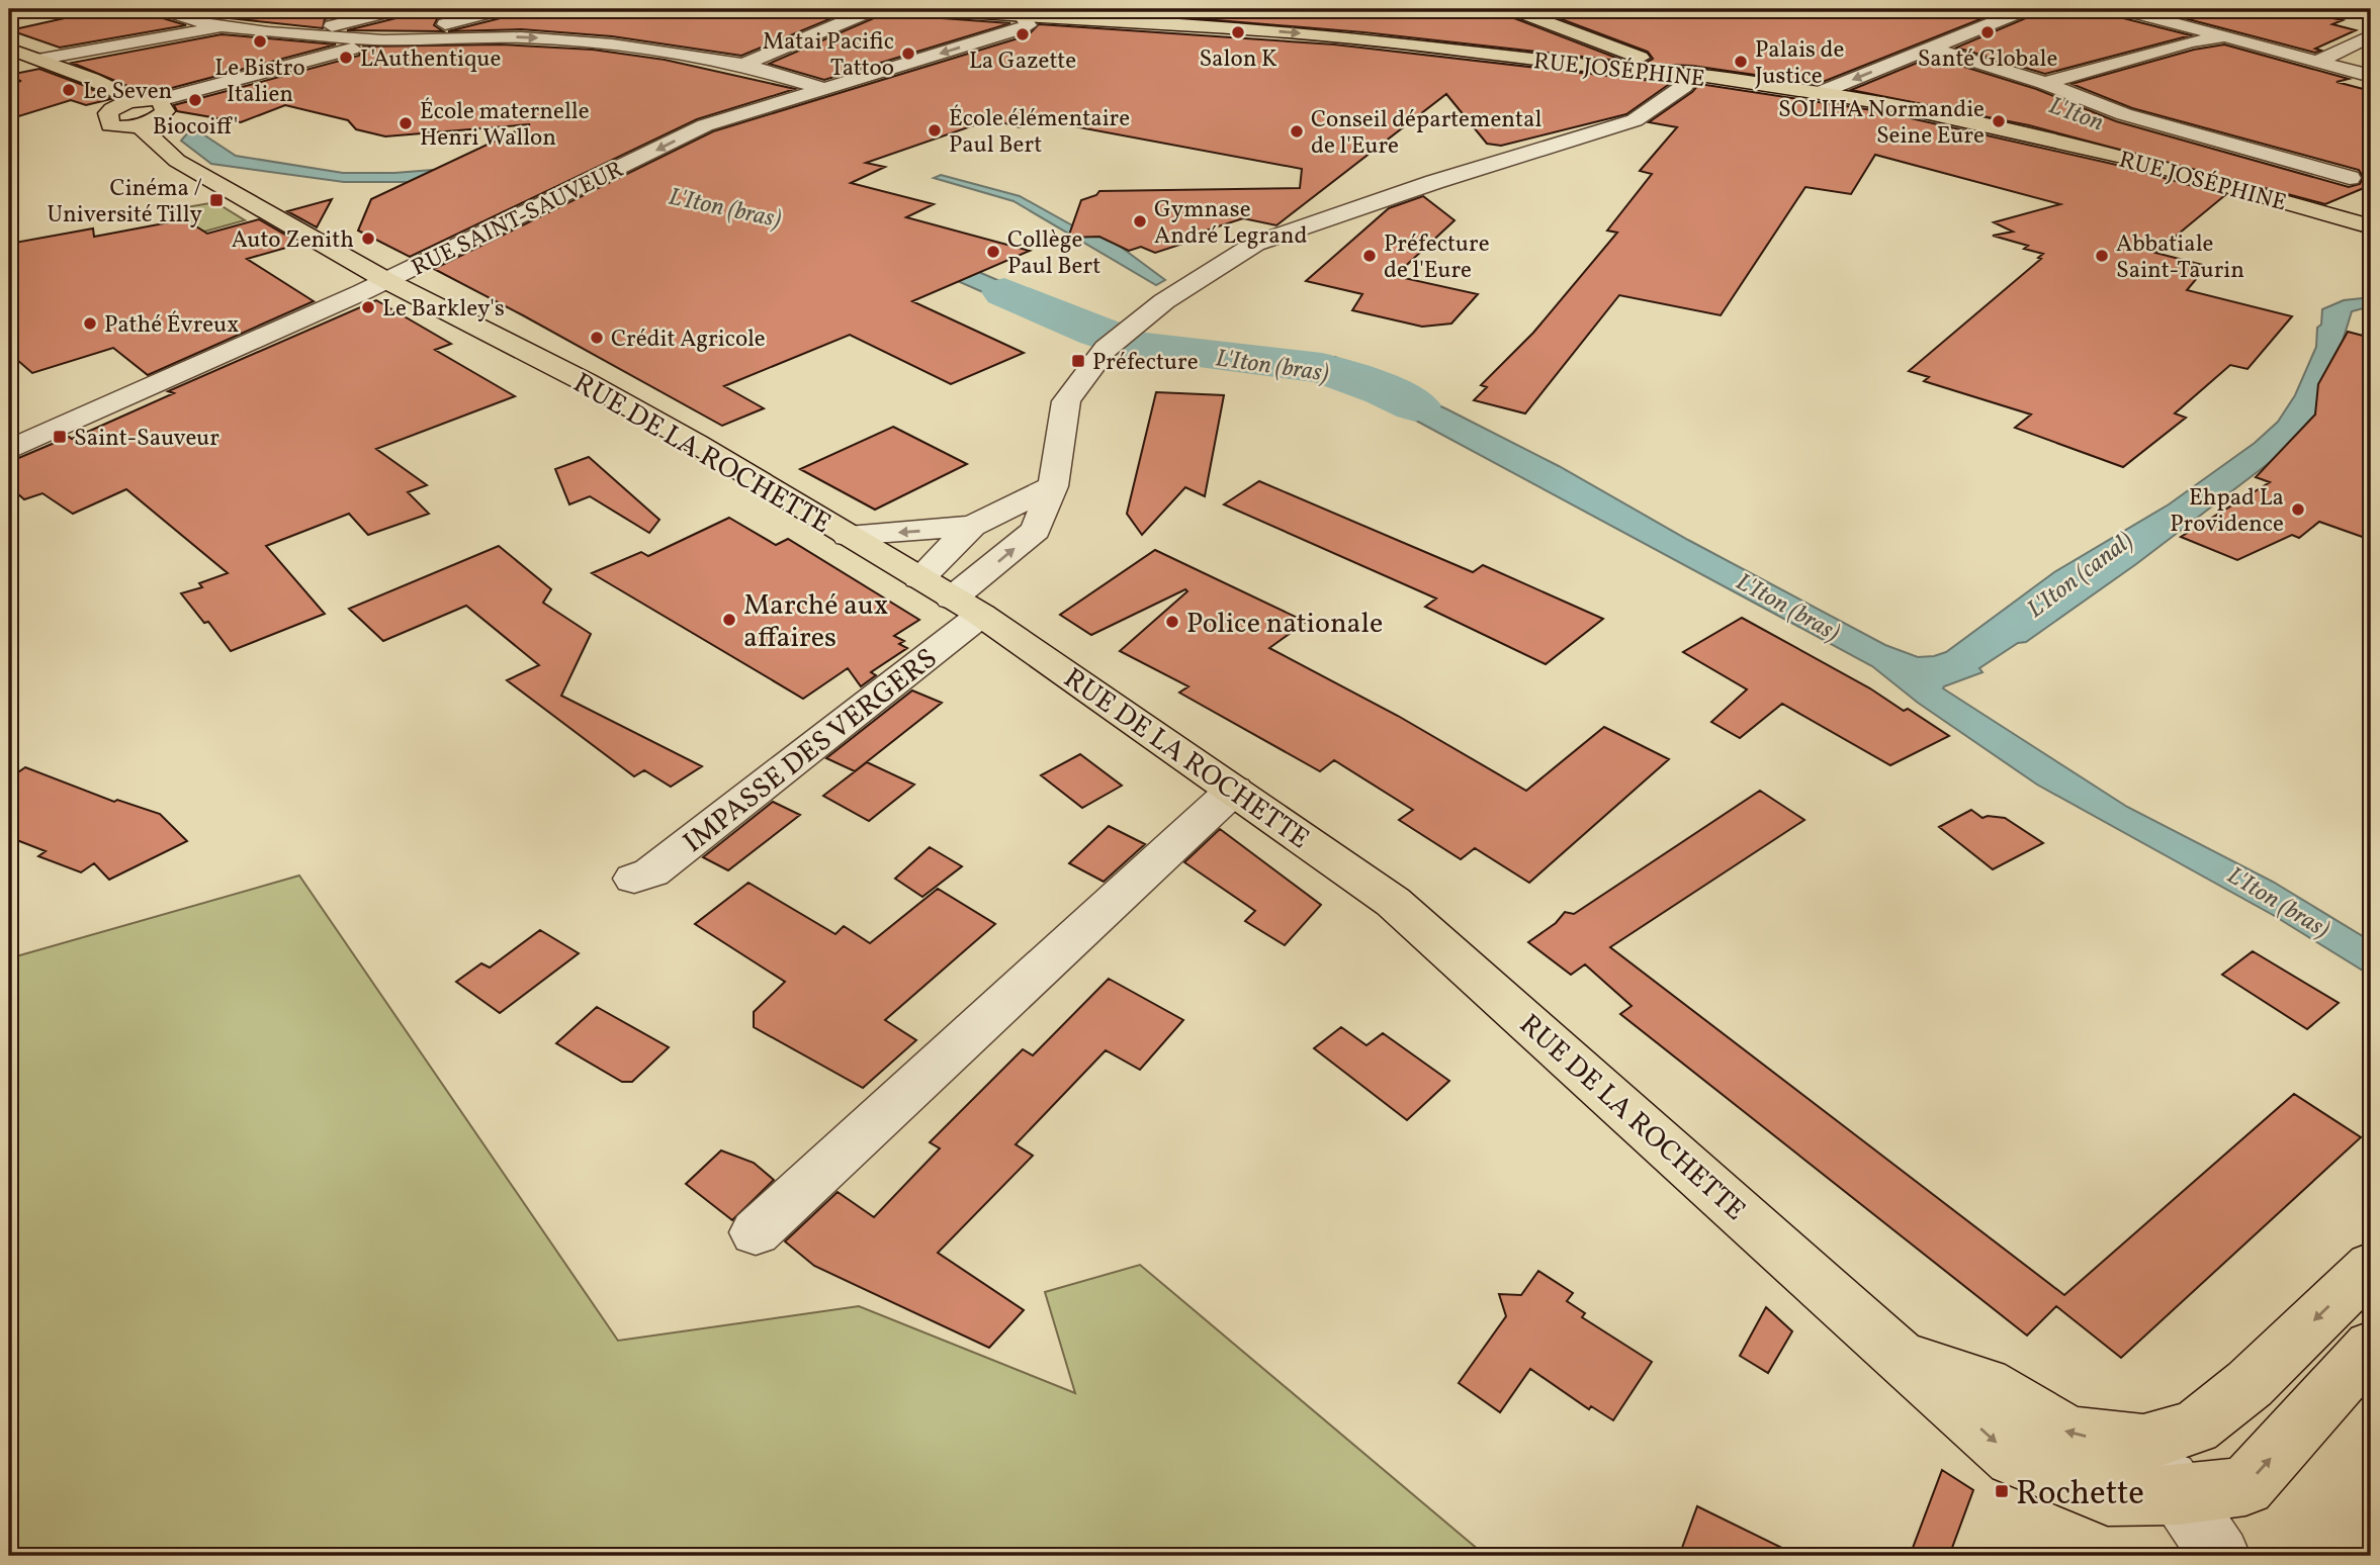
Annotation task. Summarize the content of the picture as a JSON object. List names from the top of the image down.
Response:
{
  "streets": {
    "main road": ["RUE JOSÉPHINE", "RUE DE LA ROCHETTE"],
    "street": ["RUE SAINT-SAUVEUR", "IMPASSE DES VERGERS"]
  },
  "crossings": [
    ["RUE JOSÉPHINE", "RUE SAINT-SAUVEUR"],
    ["RUE SAINT-SAUVEUR", "RUE DE LA ROCHETTE"],
    ["RUE DE LA ROCHETTE", "IMPASSE DES VERGERS"]
  ],
  "one_way": ["RUE JOSÉPHINE"],
  "water": ["L'Iton", "L'Iton (bras)", "L'Iton (canal)"],
  "places": {
    "other": [
      "Salon K",
      "Santé Globale",
      "La Gazette",
      "Le Bistro Italien",
      "Matai Pacific Tattoo",
      "L'Authentique",
      "Palais de Justice",
      "Le Seven",
      "Biocoiff'",
      "SOLIHA Normandie Seine Eure",
      "École maternelle Henri Wallon",
      "École élémentaire Paul Bert",
      "Conseil départemental de l'Eure",
      "Gymnase André Legrand",
      "Auto Zenith",
      "Collège Paul Bert",
      "Préfecture de l'Eure",
      "Abbatiale Saint-Taurin",
      "Le Barkley's",
      "Pathé Évreux",
      "Crédit Agricole",
      "Ehpad La Providence",
      "Marché aux affaires",
      "Police nationale"
    ],
    "transit": [
      "Cinéma / Université Tilly",
      "Préfecture",
      "Saint-Sauveur",
      "Rochette"
    ]
  }
}
